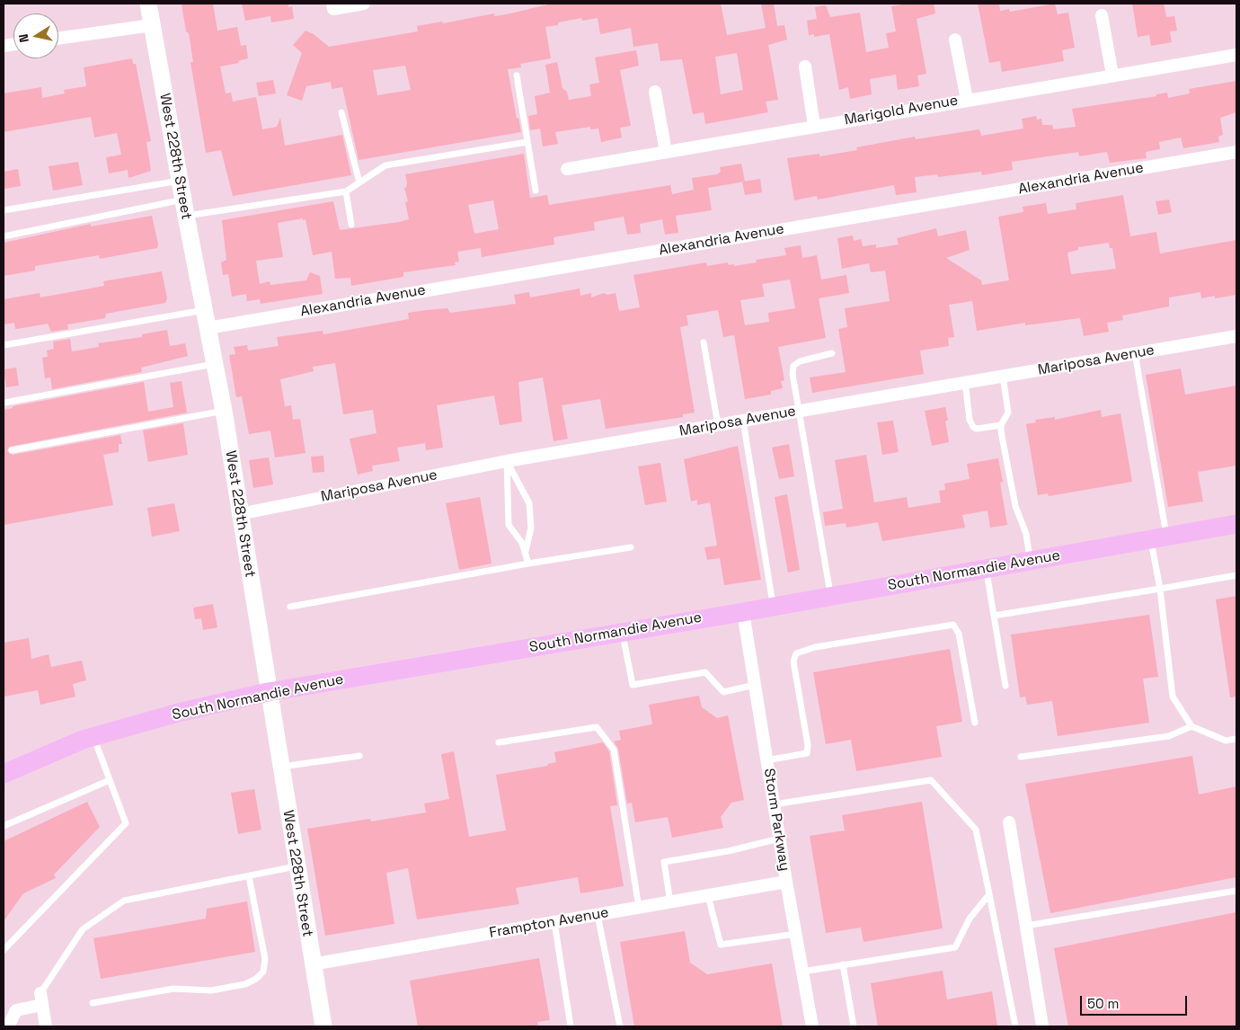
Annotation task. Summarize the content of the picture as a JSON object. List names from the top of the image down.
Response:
{
  "streets": {
    "main road": ["South Normandie Avenue"],
    "street": [
      "Marigold Avenue",
      "West 228th Street",
      "Alexandria Avenue",
      "Mariposa Avenue",
      "Storm Parkway",
      "Frampton Avenue"
    ]
  },
  "crossings": [
    ["West 228th Street", "Alexandria Avenue"],
    ["West 228th Street", "Mariposa Avenue"],
    ["West 228th Street", "South Normandie Avenue"],
    ["West 228th Street", "Frampton Avenue"],
    ["South Normandie Avenue", "Storm Parkway"],
    ["Storm Parkway", "Frampton Avenue"]
  ],
  "scale_bar": "50 m",
  "north": "left"
}
